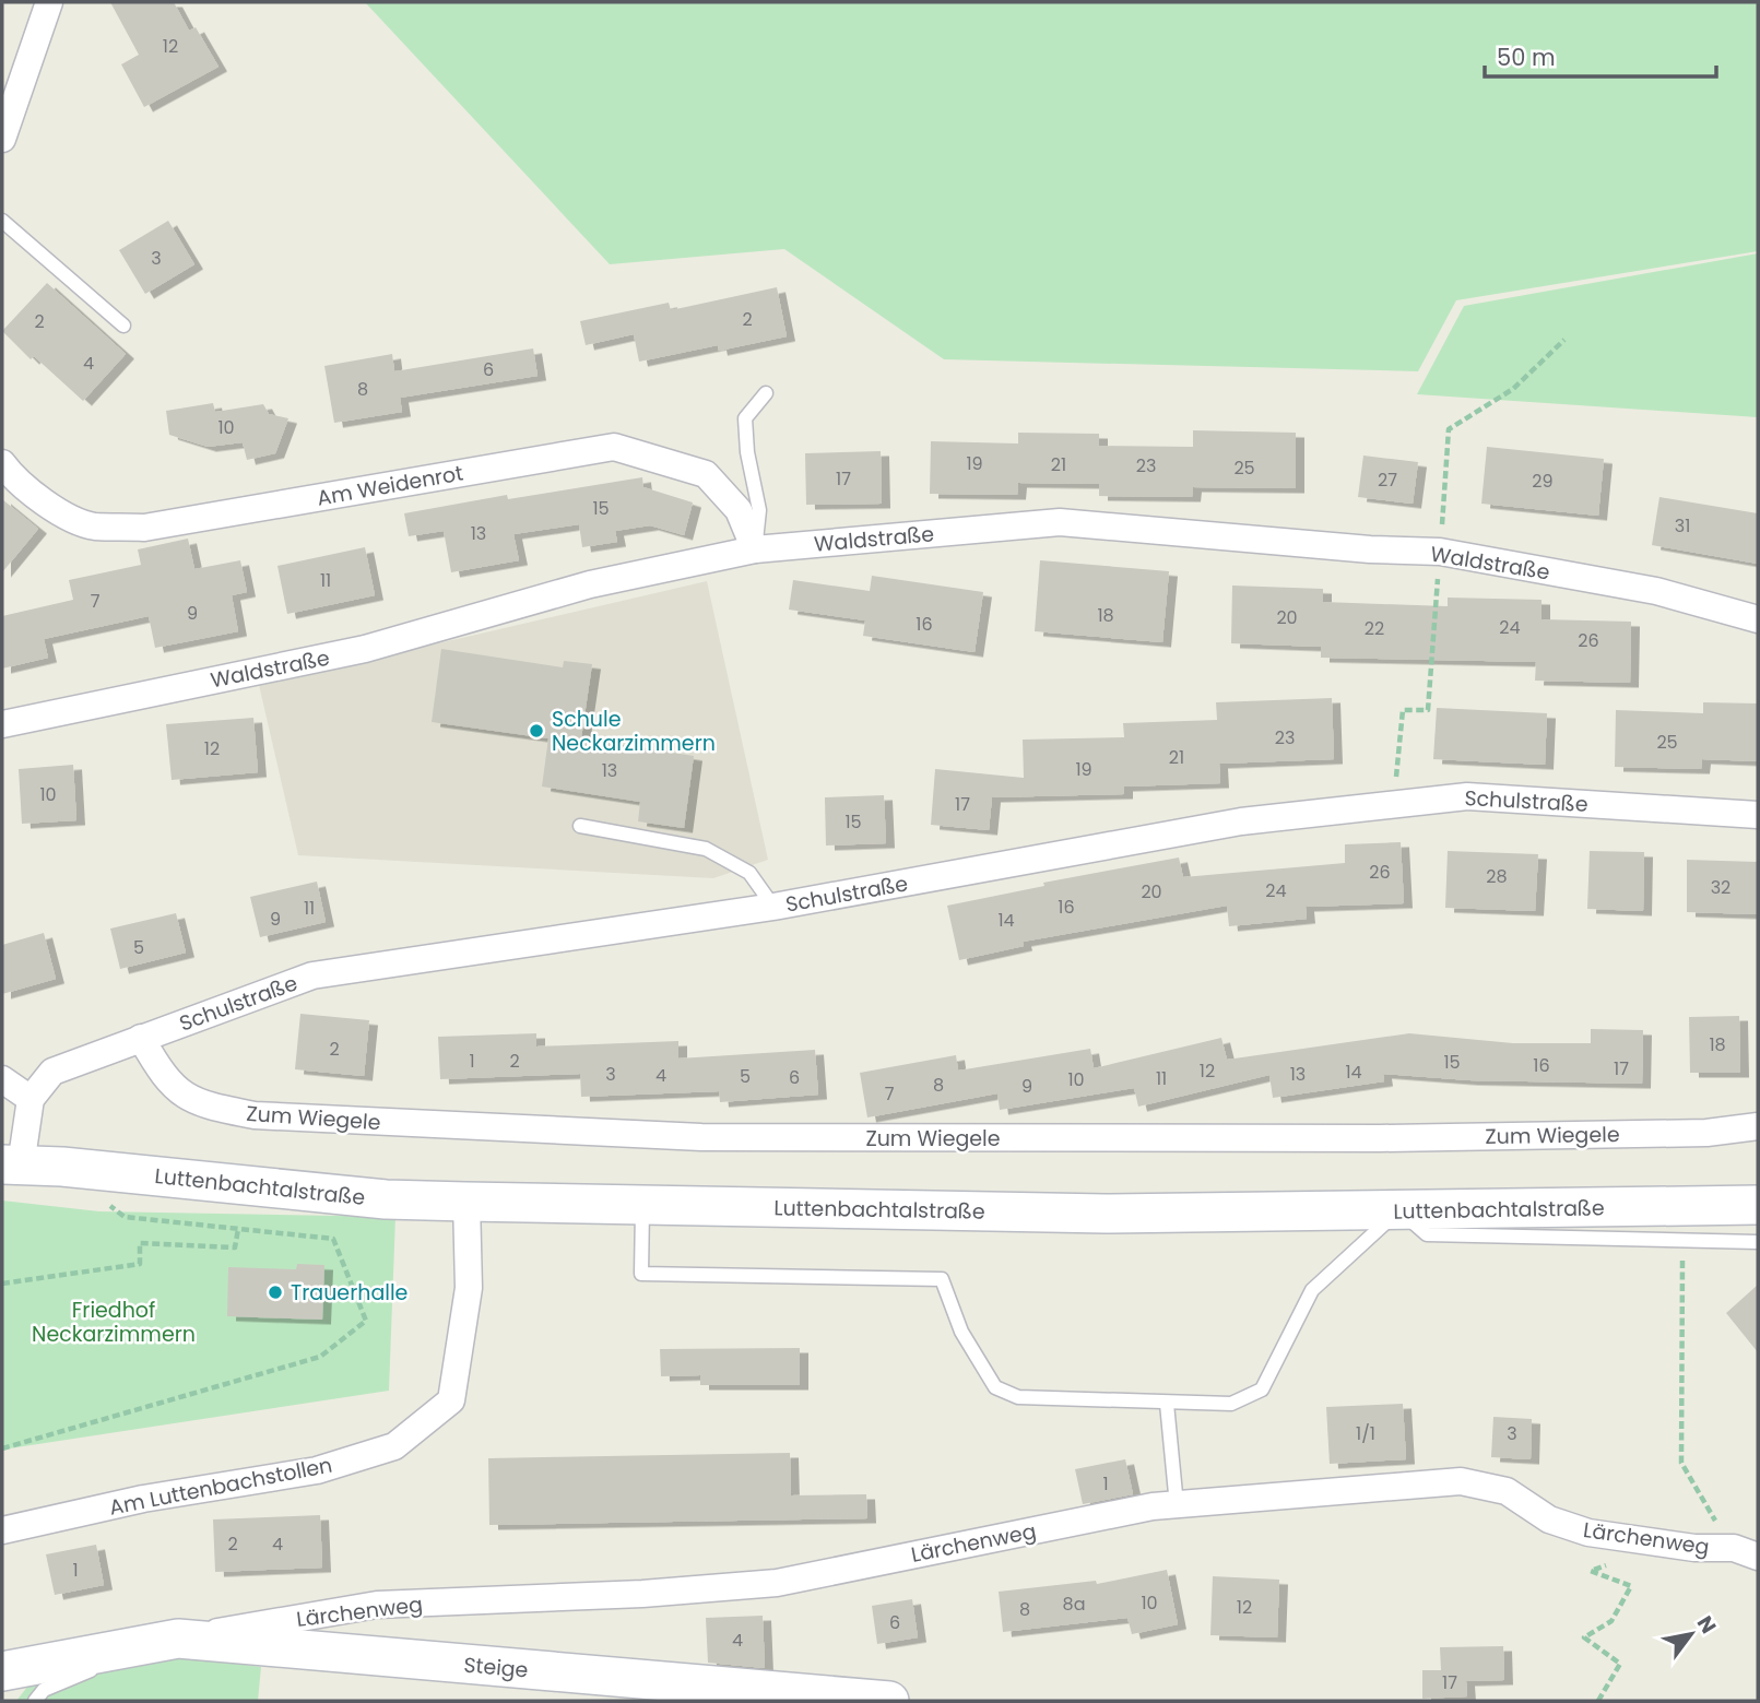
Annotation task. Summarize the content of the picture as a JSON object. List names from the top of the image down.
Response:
{
  "streets": {
    "street": [
      "Am Weidenrot",
      "Waldstraße",
      "Schulstraße",
      "Zum Wiegele",
      "Luttenbachtalstraße",
      "Am Luttenbachstollen",
      "Lärchenweg",
      "Steige"
    ]
  },
  "crossings": [
    ["Am Weidenrot", "Waldstraße"],
    ["Schulstraße", "Zum Wiegele"],
    ["Luttenbachtalstraße", "Am Luttenbachstollen"],
    ["Lärchenweg", "Steige"]
  ],
  "parks": ["Friedhof Neckarzimmern"],
  "places": ["Schule Neckarzimmern", "Trauerhalle"],
  "house_numbers": [
    "12",
    "3",
    "2",
    "2",
    "4",
    "6",
    "8",
    "10",
    "19",
    "21",
    "23",
    "25",
    "17",
    "27",
    "29",
    "15",
    "31",
    "13",
    "11",
    "7",
    "9",
    "18",
    "20",
    "16",
    "24",
    "22",
    "26",
    "23",
    "25",
    "12",
    "21",
    "19",
    "13",
    "10",
    "17",
    "15",
    "26",
    "28",
    "32",
    "24",
    "20",
    "16",
    "11",
    "9",
    "14",
    "5",
    "18",
    "2",
    "1",
    "2",
    "15",
    "16",
    "17",
    "12",
    "14",
    "3",
    "13",
    "4",
    "5",
    "6",
    "11",
    "10",
    "8",
    "9",
    "7",
    "1/1",
    "3",
    "1",
    "2",
    "4",
    "1",
    "10",
    "8a",
    "12",
    "8",
    "6",
    "4",
    "17"
  ],
  "scale_bar": "50 m",
  "north": "top right"
}
